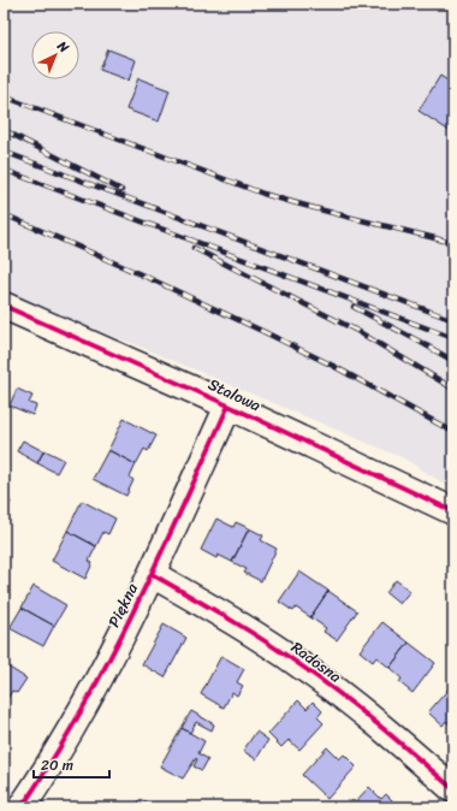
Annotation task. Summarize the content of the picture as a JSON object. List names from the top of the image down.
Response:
{
  "streets": {
    "street": ["Stalowa", "Piękna", "Radosna"]
  },
  "crossings": [
    ["Stalowa", "Piękna"],
    ["Piękna", "Radosna"]
  ],
  "scale_bar": "20 m",
  "north": "top right"
}
